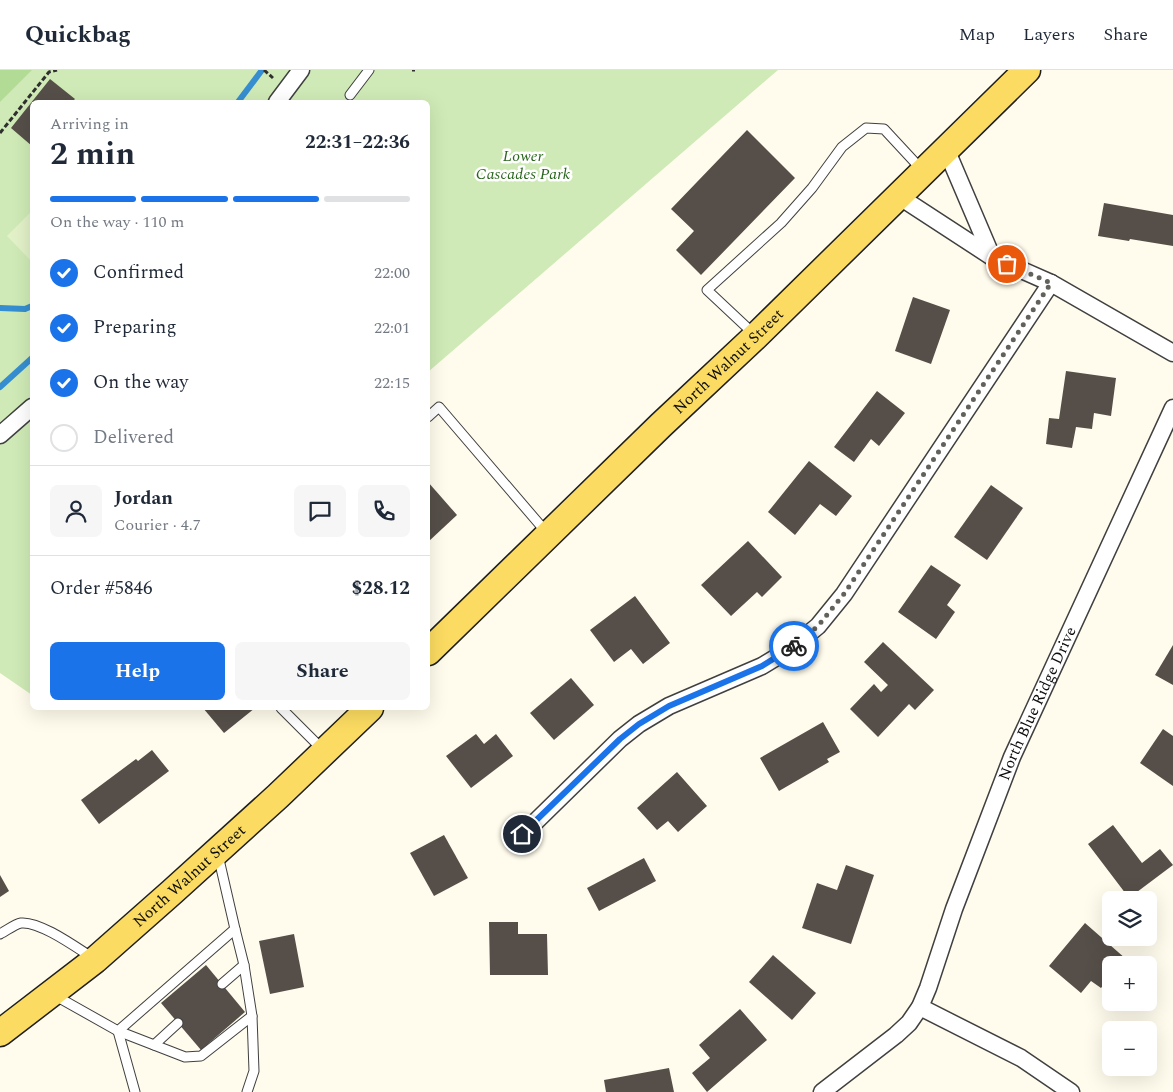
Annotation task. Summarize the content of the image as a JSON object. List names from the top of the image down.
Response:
{
  "streets": {
    "main road": ["North Walnut Street"],
    "street": ["North Blue Ridge Drive"]
  },
  "parks": ["Lower Cascades Park"],
  "page": {
    "header": "Quickbag",
    "nav": ["Map", "Layers", "Share"],
    "heading": ["2 min", "Arriving in", "22:31–22:36"],
    "panel": [
      "Jordan",
      "Courier · 4.7",
      "Order #5846",
      "$28.12"
    ],
    "bar": "On the way · 110 m",
    "list": [
      ["Confirmed", "22:00"],
      ["Preparing", "22:01"],
      ["On the way", "22:15"],
      "Delivered"
    ],
    "buttons": ["Help", "Share"],
    "map_buttons": ["+", "−"]
  }
}
